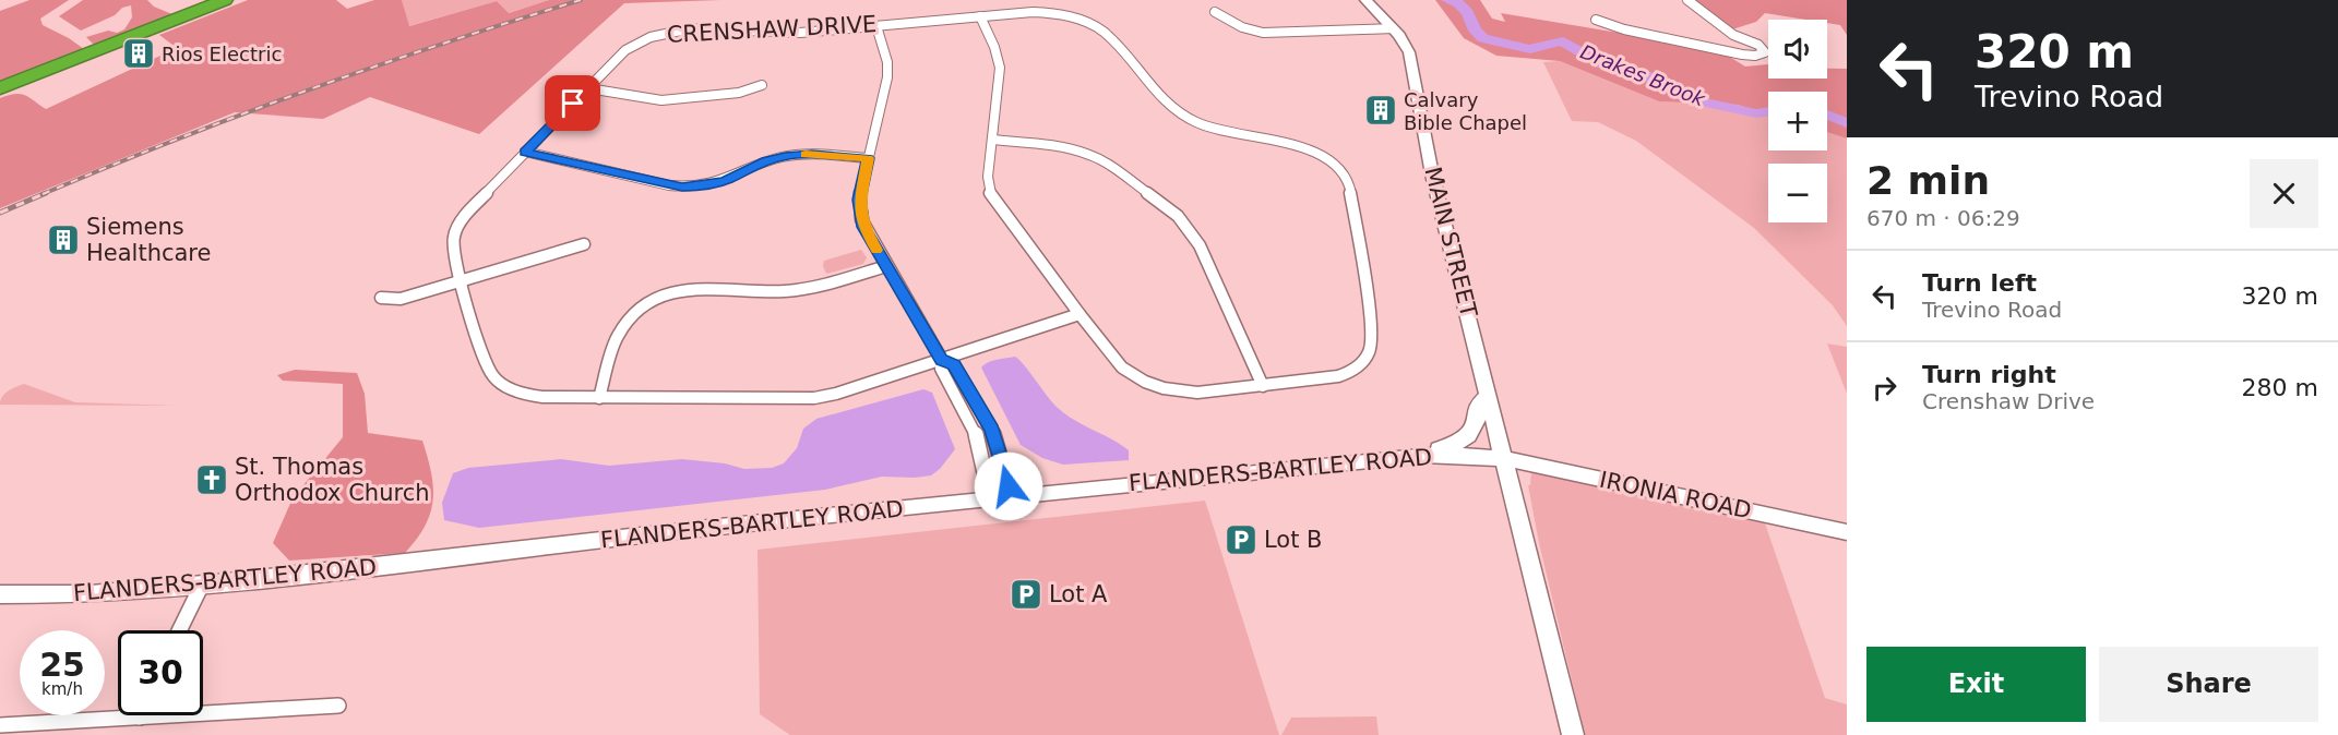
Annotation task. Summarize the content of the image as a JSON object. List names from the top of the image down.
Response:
{
  "streets": {
    "street": [
      "CRENSHAW DRIVE",
      "MAIN STREET",
      "FLANDERS-BARTLEY ROAD",
      "IRONIA ROAD"
    ]
  },
  "crossings": [
    ["MAIN STREET", "FLANDERS-BARTLEY ROAD"],
    ["MAIN STREET", "IRONIA ROAD"],
    ["FLANDERS-BARTLEY ROAD", "IRONIA ROAD"]
  ],
  "water": ["Drakes Brook"],
  "places": {
    "building": ["Rios Electric", "Calvary Bible Chapel", "Siemens Healthcare"],
    "church": ["St. Thomas Orthodox Church"],
    "parking": ["Lot B", "Lot A"]
  },
  "page": {
    "turn": ["320 m", "Trevino Road"],
    "map_buttons": ["+", "−"],
    "heading": ["2 min", "670 m · 06:29"],
    "list": [
      {
        "name": "Turn left",
        "note": "Trevino Road",
        "value": "320 m"
      },
      {
        "name": "Turn right",
        "note": "Crenshaw Drive",
        "value": "280 m"
      }
    ],
    "speed": "25 km/h",
    "limit": "30",
    "buttons": ["Exit", "Share"]
  }
}
